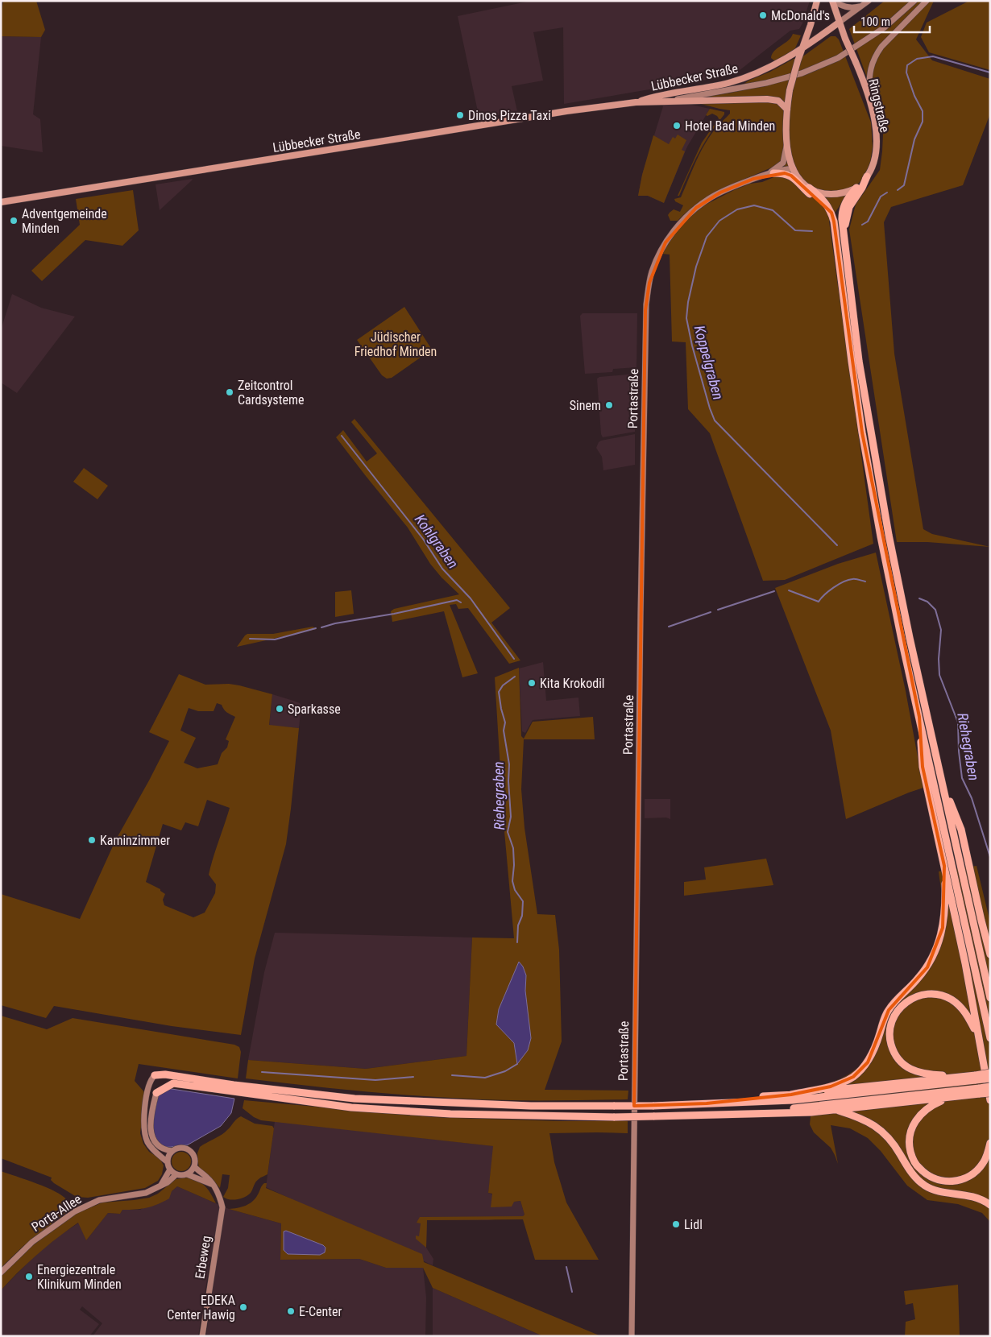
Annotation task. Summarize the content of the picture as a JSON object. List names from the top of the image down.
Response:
{
  "streets": {
    "main road": [
      "Lübbecker Straße",
      "Ringstraße",
      "Portastraße",
      "Porta-Allee",
      "Erbeweg"
    ]
  },
  "crossings": [
    ["Lübbecker Straße", "Ringstraße"],
    ["Porta-Allee", "Erbeweg"]
  ],
  "water": ["Koppelgraben", "Kohlgraben", "Riehegraben"],
  "parks": ["Jüdischer Friedhof Minden"],
  "places": [
    "McDonald's",
    "Dinos Pizza Taxi",
    "Hotel Bad Minden",
    "Adventgemeinde Minden",
    "Zeitcontrol Cardsysteme",
    "Sinem",
    "Kita Krokodil",
    "Sparkasse",
    "Kaminzimmer",
    "Lidl",
    "Energiezentrale Klinikum Minden",
    "EDEKA Center Hawig",
    "E-Center"
  ],
  "scale_bar": "100 m"
}
